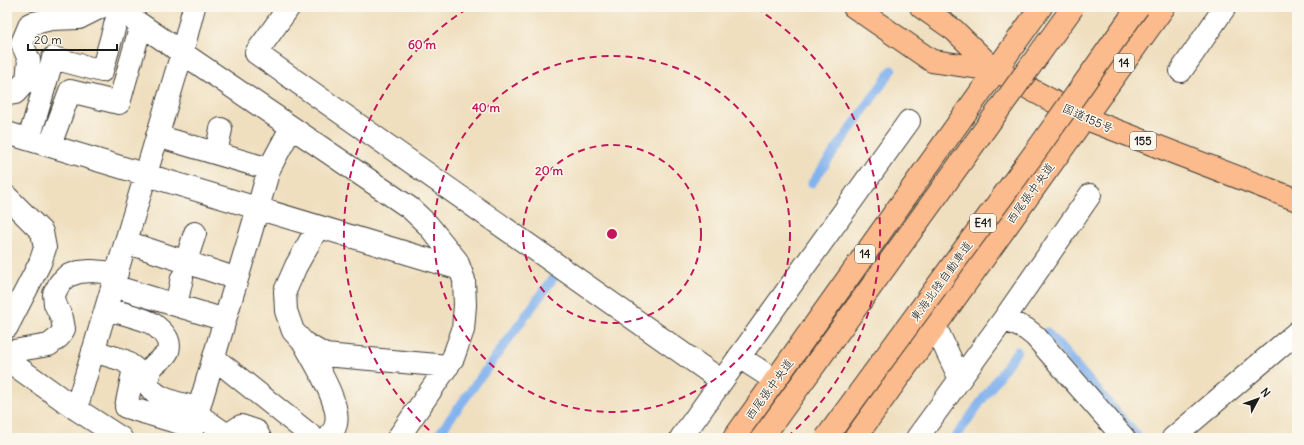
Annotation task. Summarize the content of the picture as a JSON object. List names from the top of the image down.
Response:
{
  "streets": {
    "main road": [
      "14",
      "国道155号",
      "155",
      "西尾張中央道",
      "E41",
      "東海北陸自動車道"
    ]
  },
  "crossings": [
    ["国道155号", "西尾張中央道"]
  ],
  "scale_bar": "20 m",
  "north": "top right",
  "rings": ["60 m", "40 m", "20 m"]
}
